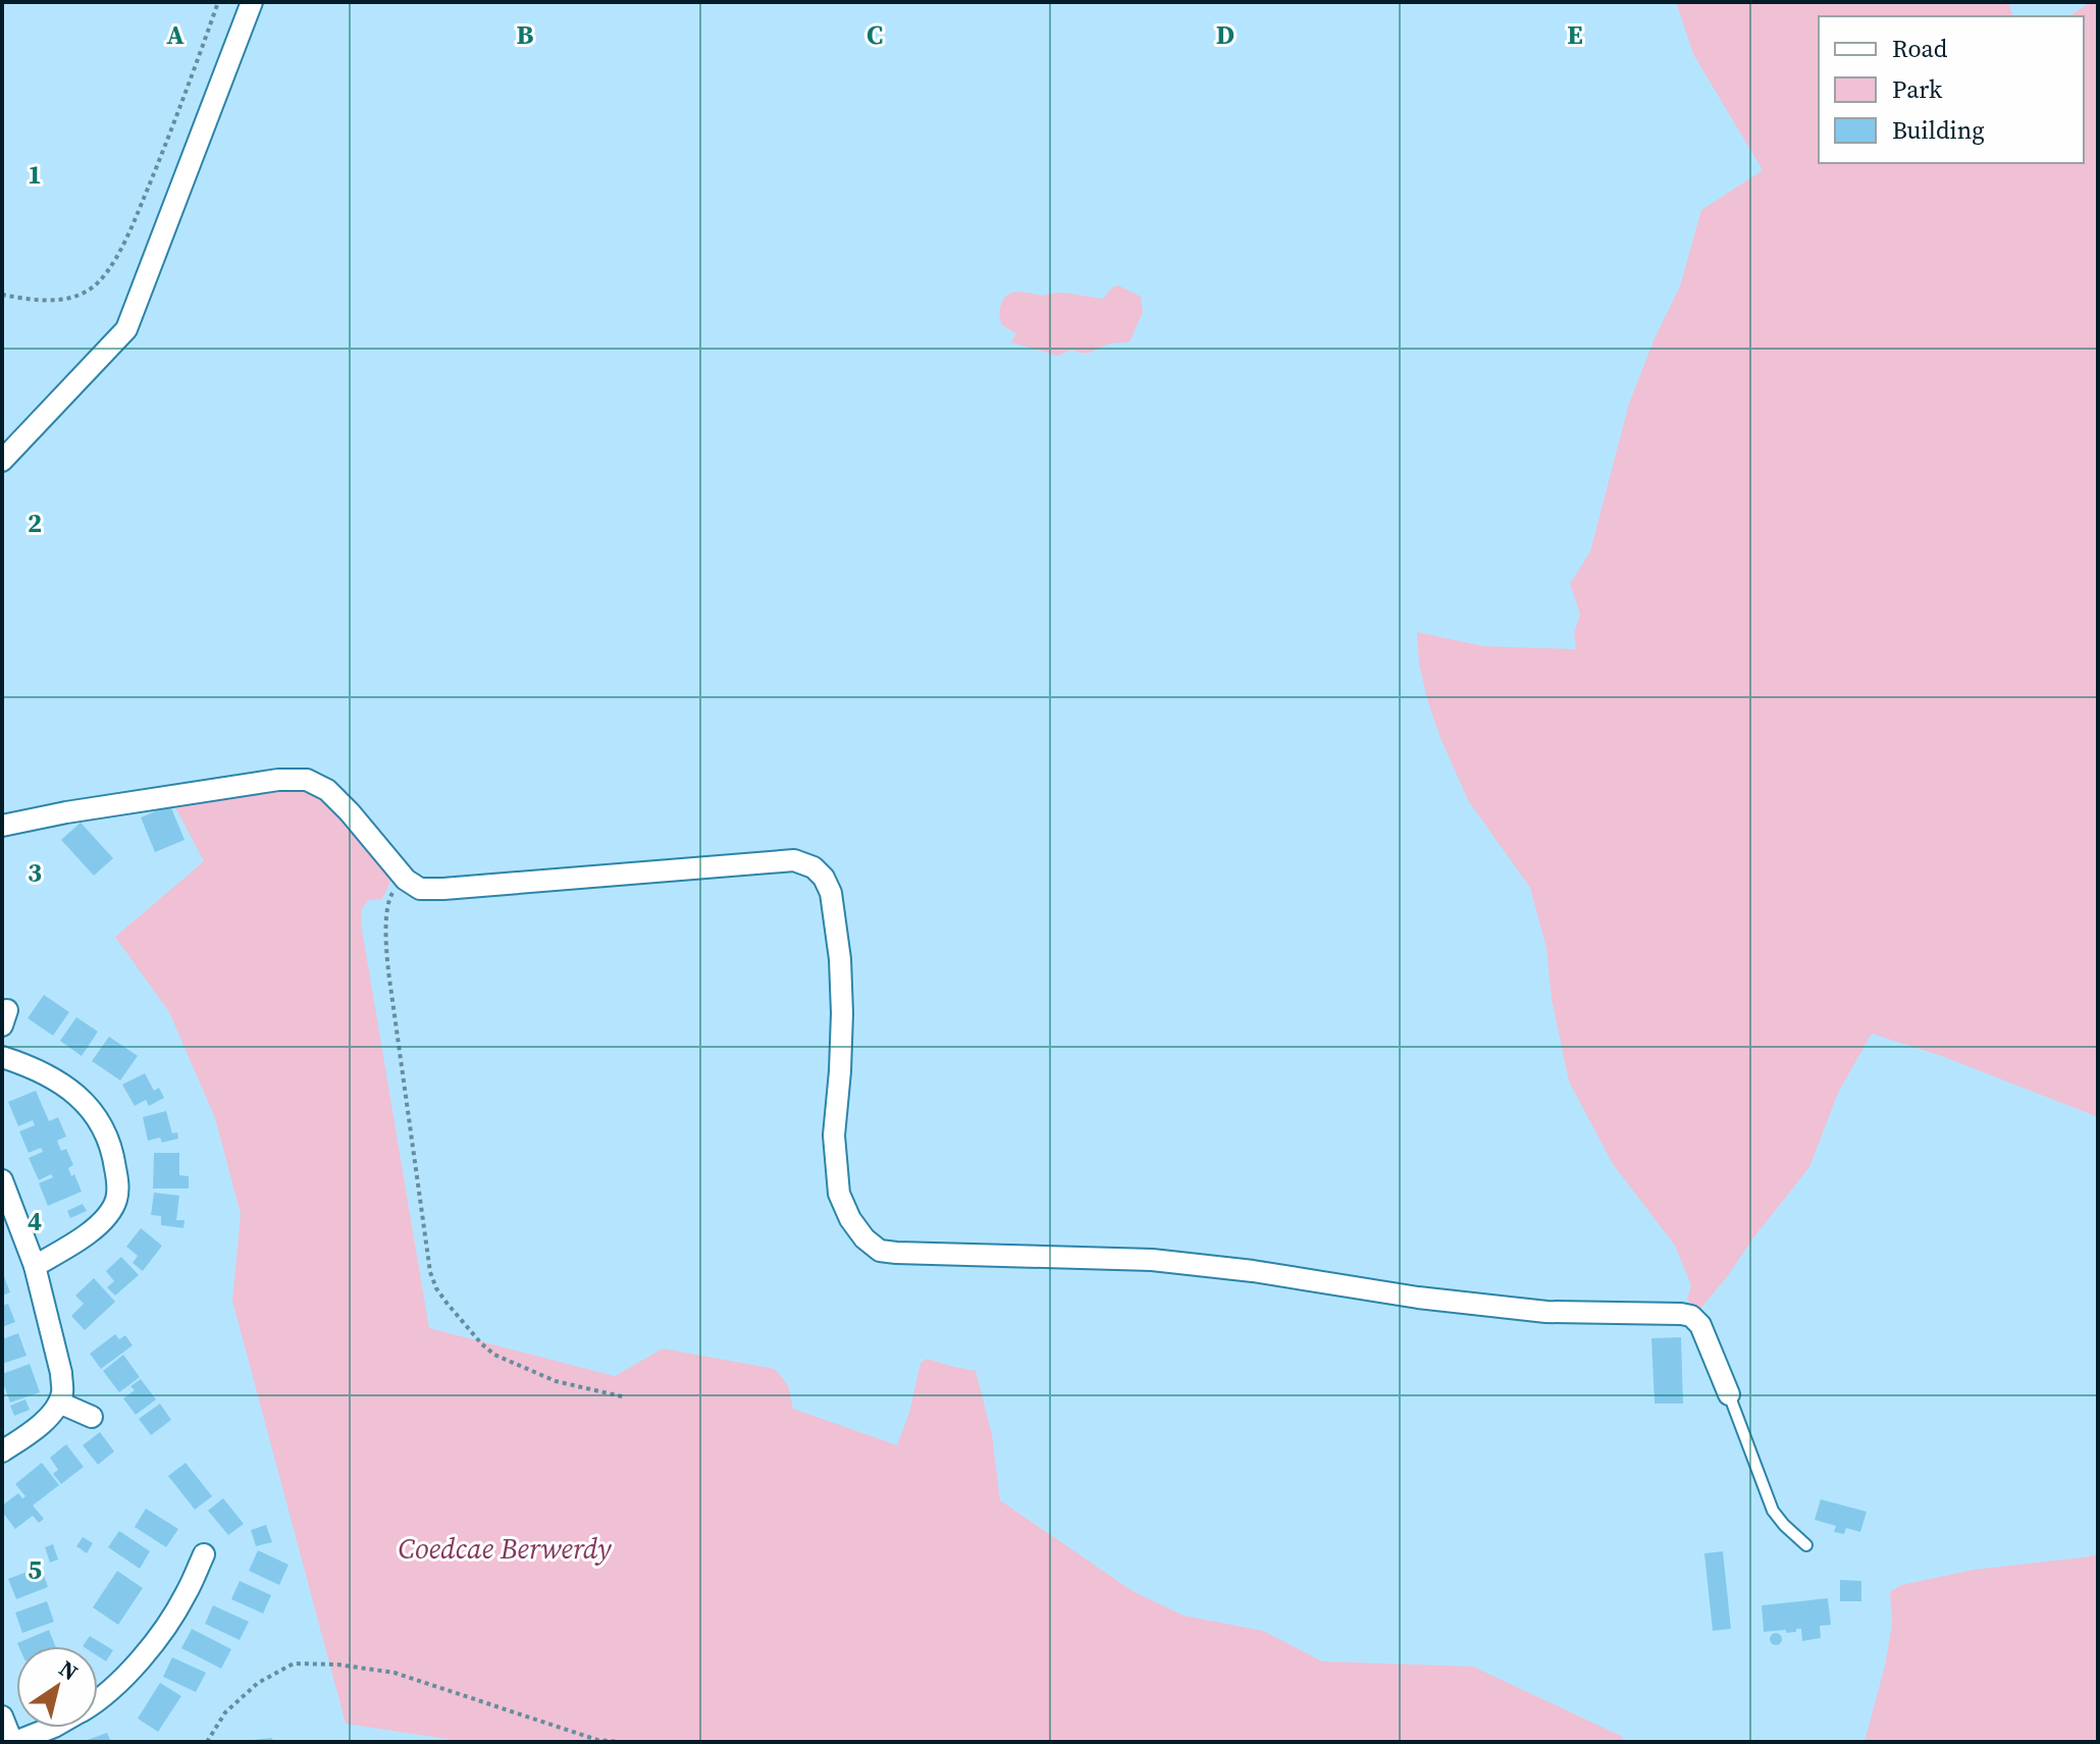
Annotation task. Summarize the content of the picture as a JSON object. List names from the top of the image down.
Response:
{
  "parks": ["Coedcae Berwerdy"],
  "legend": ["Road", "Park", "Building"],
  "north": "top right",
  "grid": {
    "columns": [
      "A",
      "B",
      "C",
      "D",
      "E"
    ],
    "rows": [
      "1",
      "2",
      "3",
      "4",
      "5"
    ]
  }
}
